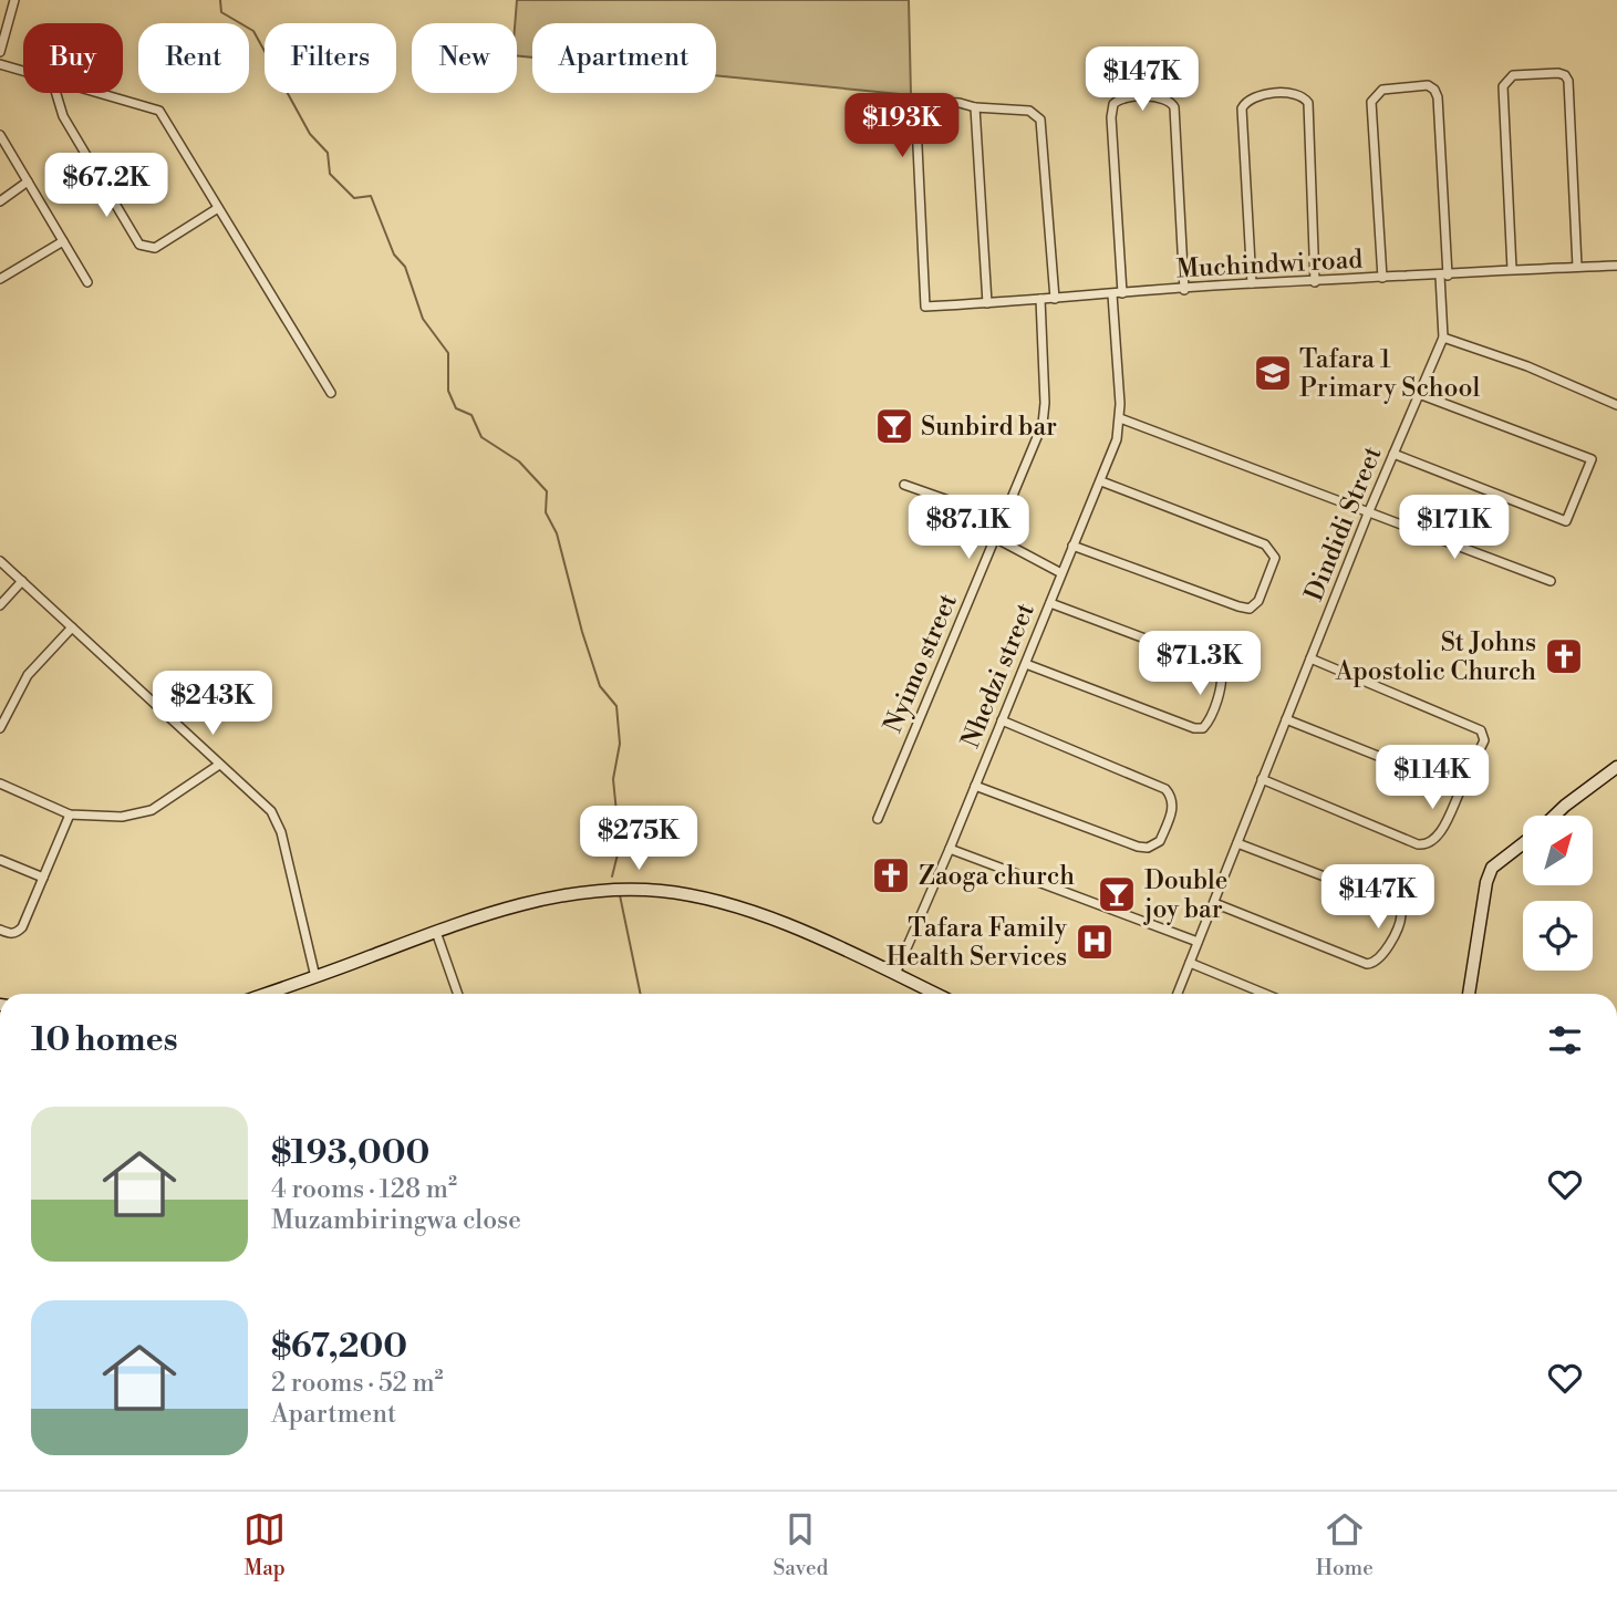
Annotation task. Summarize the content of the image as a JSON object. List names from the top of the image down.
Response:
{
  "streets": {
    "street": [
      "Muchindwi road",
      "Dindidi Street",
      "Nyimo street",
      "Nhedzi street"
    ]
  },
  "crossings": [
    ["Muchindwi road", "Dindidi Street"],
    ["Muchindwi road", "Nyimo street"],
    ["Muchindwi road", "Nhedzi street"]
  ],
  "places": {
    "school or university": ["Tafara 1 Primary School"],
    "bar": ["Sunbird bar", "Double joy bar"],
    "church": ["St Johns Apostolic Church", "Zaoga church"],
    "hospital": ["Tafara Family Health Services"]
  },
  "north": "top right",
  "page": {
    "chip": [
      "Buy",
      "Rent",
      "Filters",
      "New",
      "Apartment"
    ],
    "price": [
      "$147K",
      "$193K",
      "$67.2K",
      "$87.1K",
      "$171K",
      "$71.3K",
      "$243K",
      "$114K",
      "$275K",
      "$147K"
    ],
    "heading": "10 homes",
    "list": [
      {
        "name": "$193,000",
        "note": "4 rooms · 128 m² · Muzambiringwa close"
      },
      {
        "name": "$67,200",
        "note": "2 rooms · 52 m² · Apartment"
      }
    ],
    "tabs": ["Map", "Saved", "Home"]
  }
}
